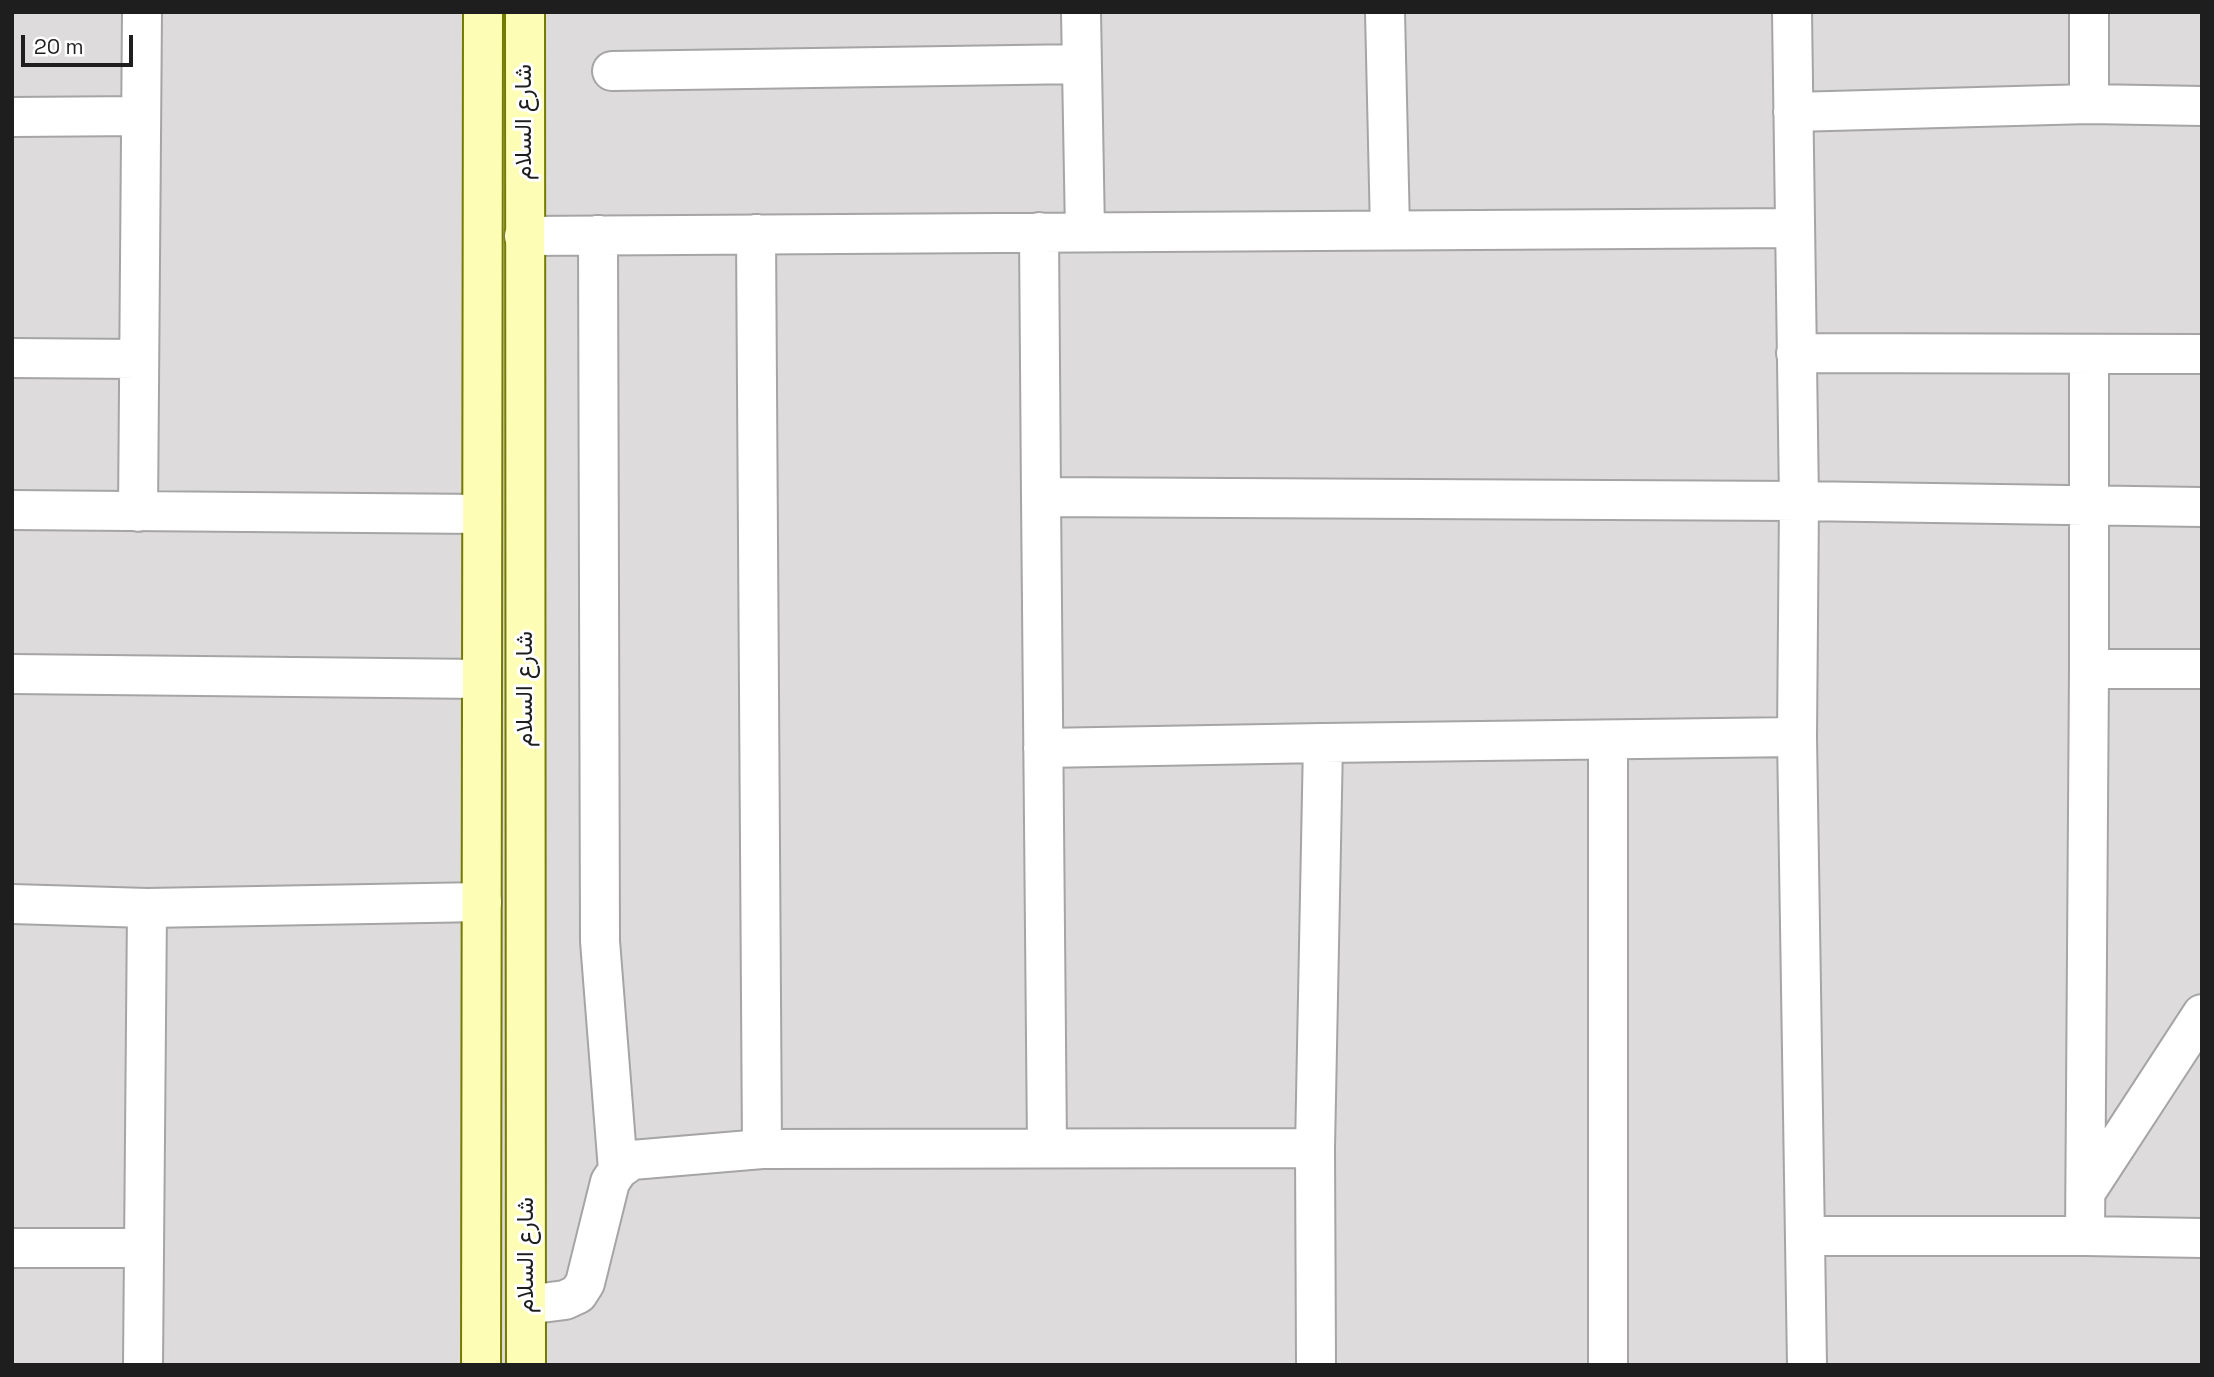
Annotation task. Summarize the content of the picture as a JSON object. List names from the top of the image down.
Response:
{
  "streets": {
    "main road": ["شارع السلام"]
  },
  "scale_bar": "20 m"
}
